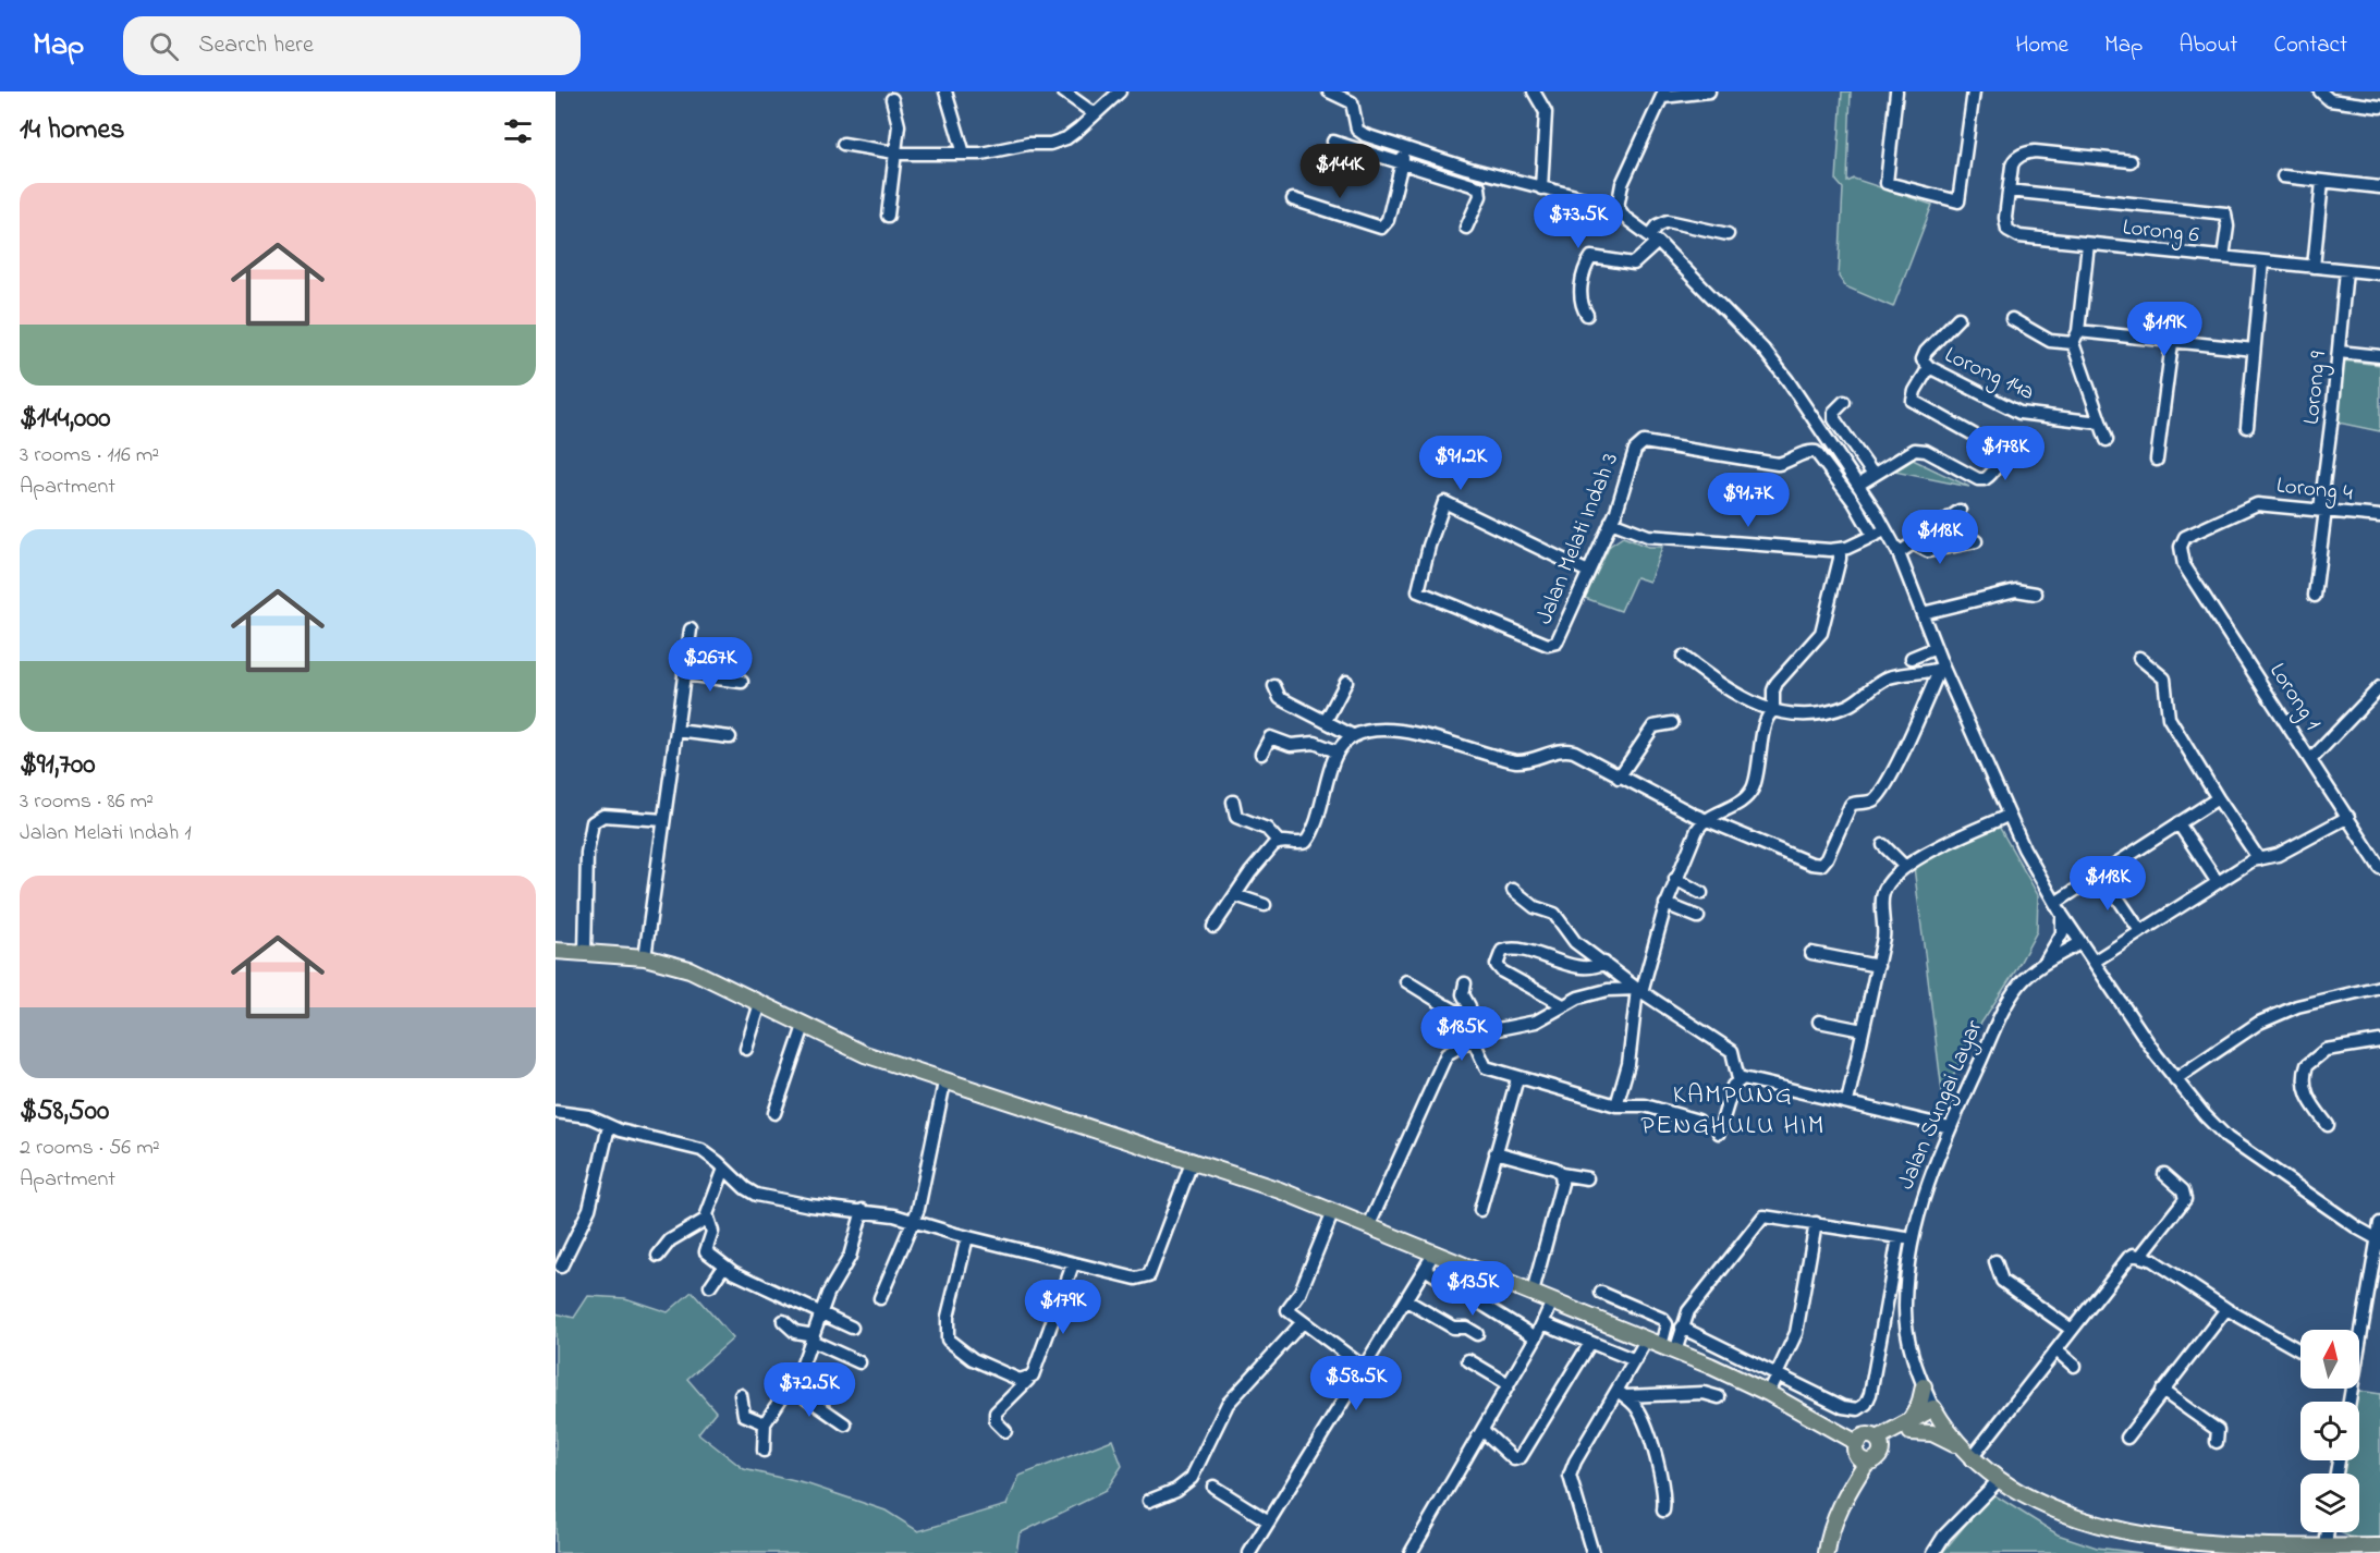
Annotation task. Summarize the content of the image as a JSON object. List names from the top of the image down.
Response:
{
  "streets": {
    "main road": ["Jalan Sungai Layar"],
    "street": [
      "Lorong 6",
      "Lorong 14a",
      "Lorong 9",
      "Lorong 4",
      "Jalan Melati Indah 3",
      "Lorong 1"
    ]
  },
  "crossings": [
    ["Lorong 6", "Lorong 9"],
    ["Lorong 9", "Lorong 4"],
    ["Lorong 4", "Lorong 1"]
  ],
  "districts": ["KAMPUNG PENGHULU HIM"],
  "north": "top",
  "page": {
    "header": "Map",
    "search": "Search here",
    "nav": [
      "Home",
      "Map",
      "About",
      "Contact"
    ],
    "heading": "14 homes",
    "price": [
      "$144K",
      "$73.5K",
      "$119K",
      "$178K",
      "$91.2K",
      "$91.7K",
      "$118K",
      "$267K",
      "$118K",
      "$185K",
      "$135K",
      "$179K",
      "$58.5K",
      "$72.5K"
    ],
    "list": [
      {
        "name": "$144,000",
        "note": "3 rooms · 116 m² · Apartment"
      },
      {
        "name": "$91,700",
        "note": "3 rooms · 86 m² · Jalan Melati Indah 1"
      },
      {
        "name": "$58,500",
        "note": "2 rooms · 56 m² · Apartment"
      }
    ]
  }
}
